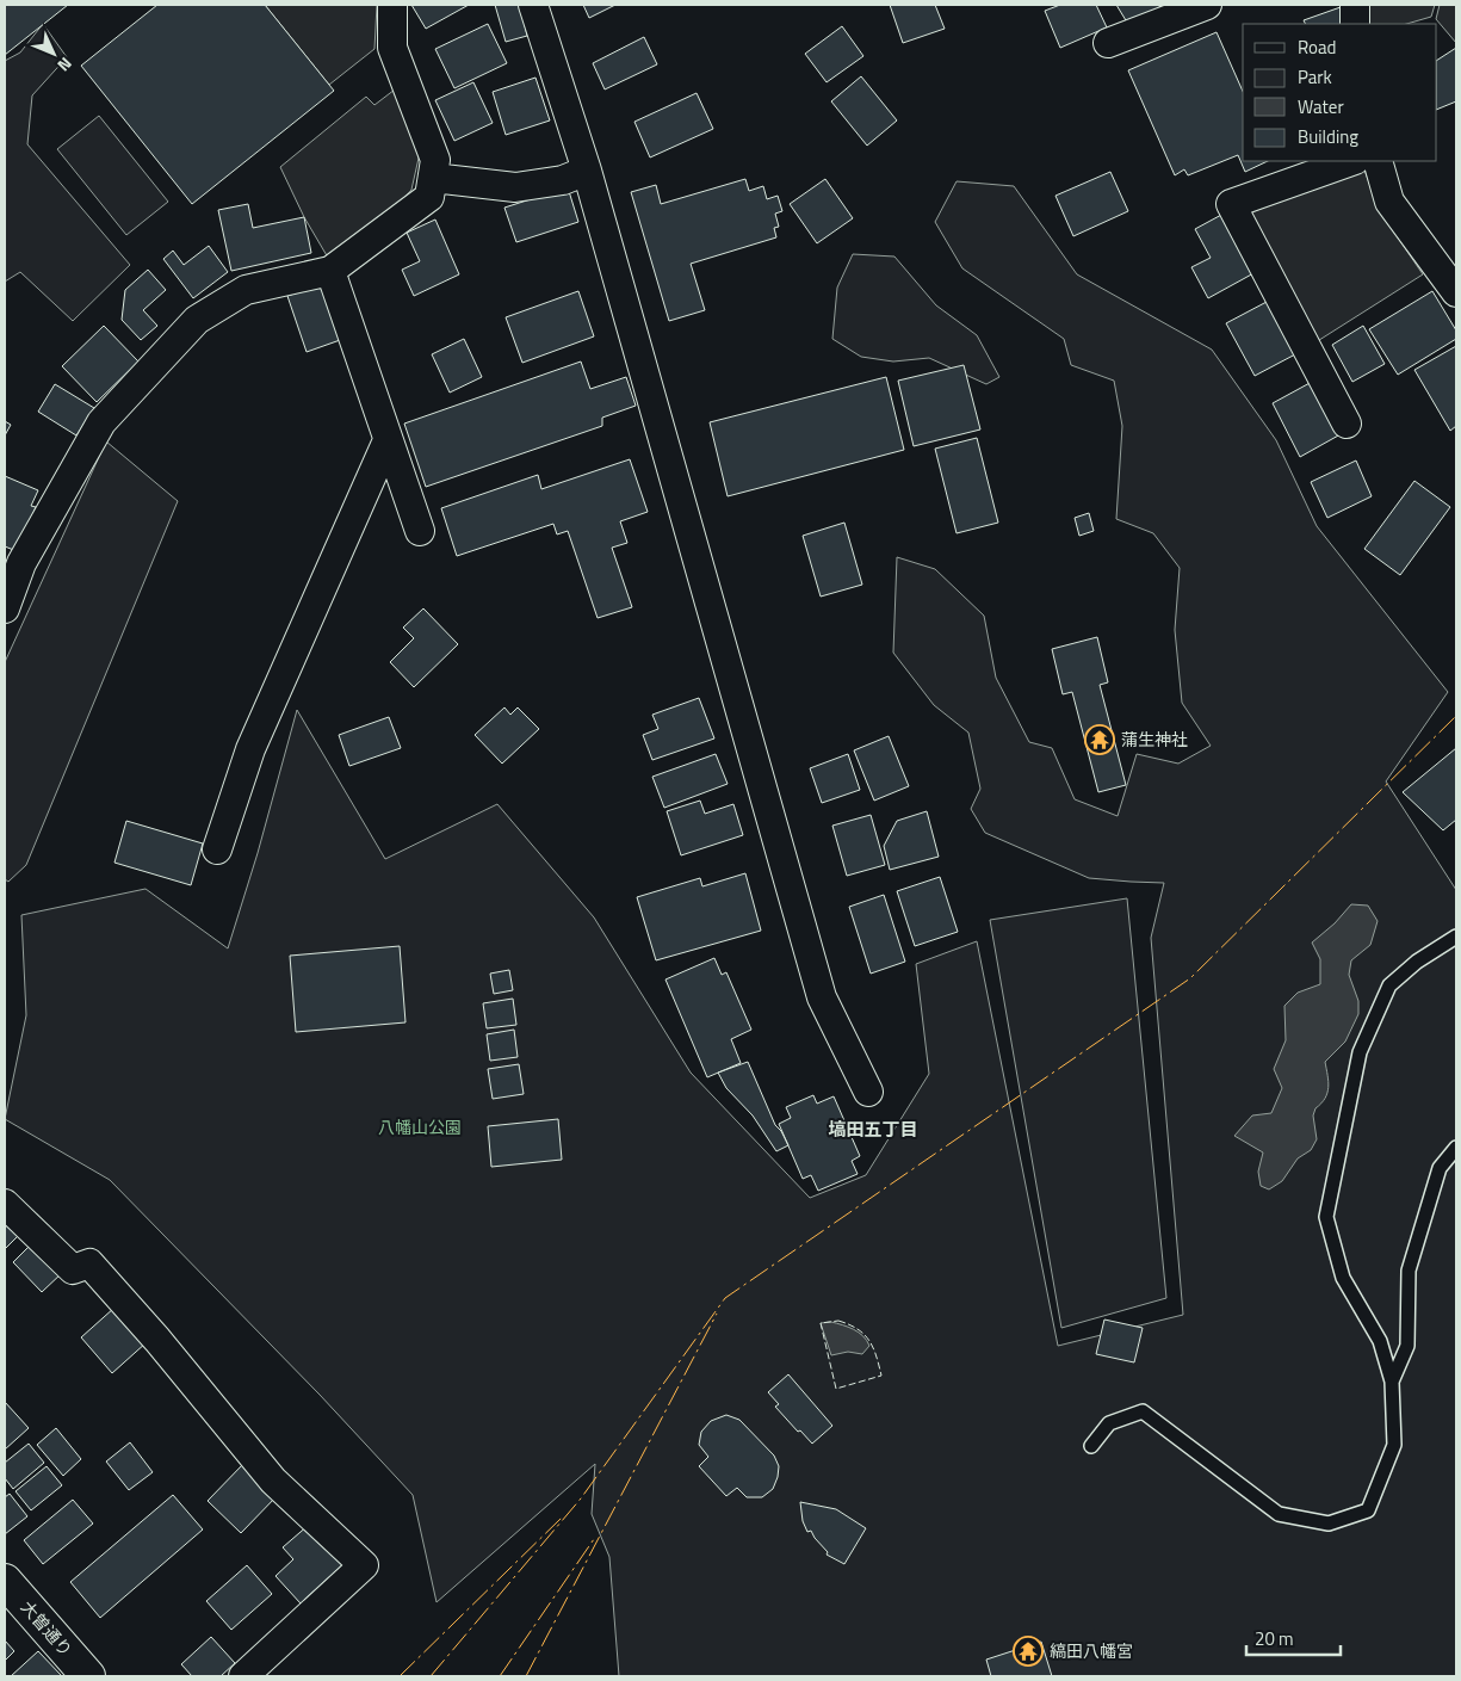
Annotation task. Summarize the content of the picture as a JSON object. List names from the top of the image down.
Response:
{
  "streets": {
    "street": ["大曽通り"]
  },
  "districts": ["塙田五丁目"],
  "parks": ["八幡山公園"],
  "places": {
    "temple": ["蒲生神社", "縞田八幡宮"]
  },
  "legend": [
    "Road",
    "Park",
    "Water",
    "Building"
  ],
  "scale_bar": "20 m",
  "north": "bottom right"
}
